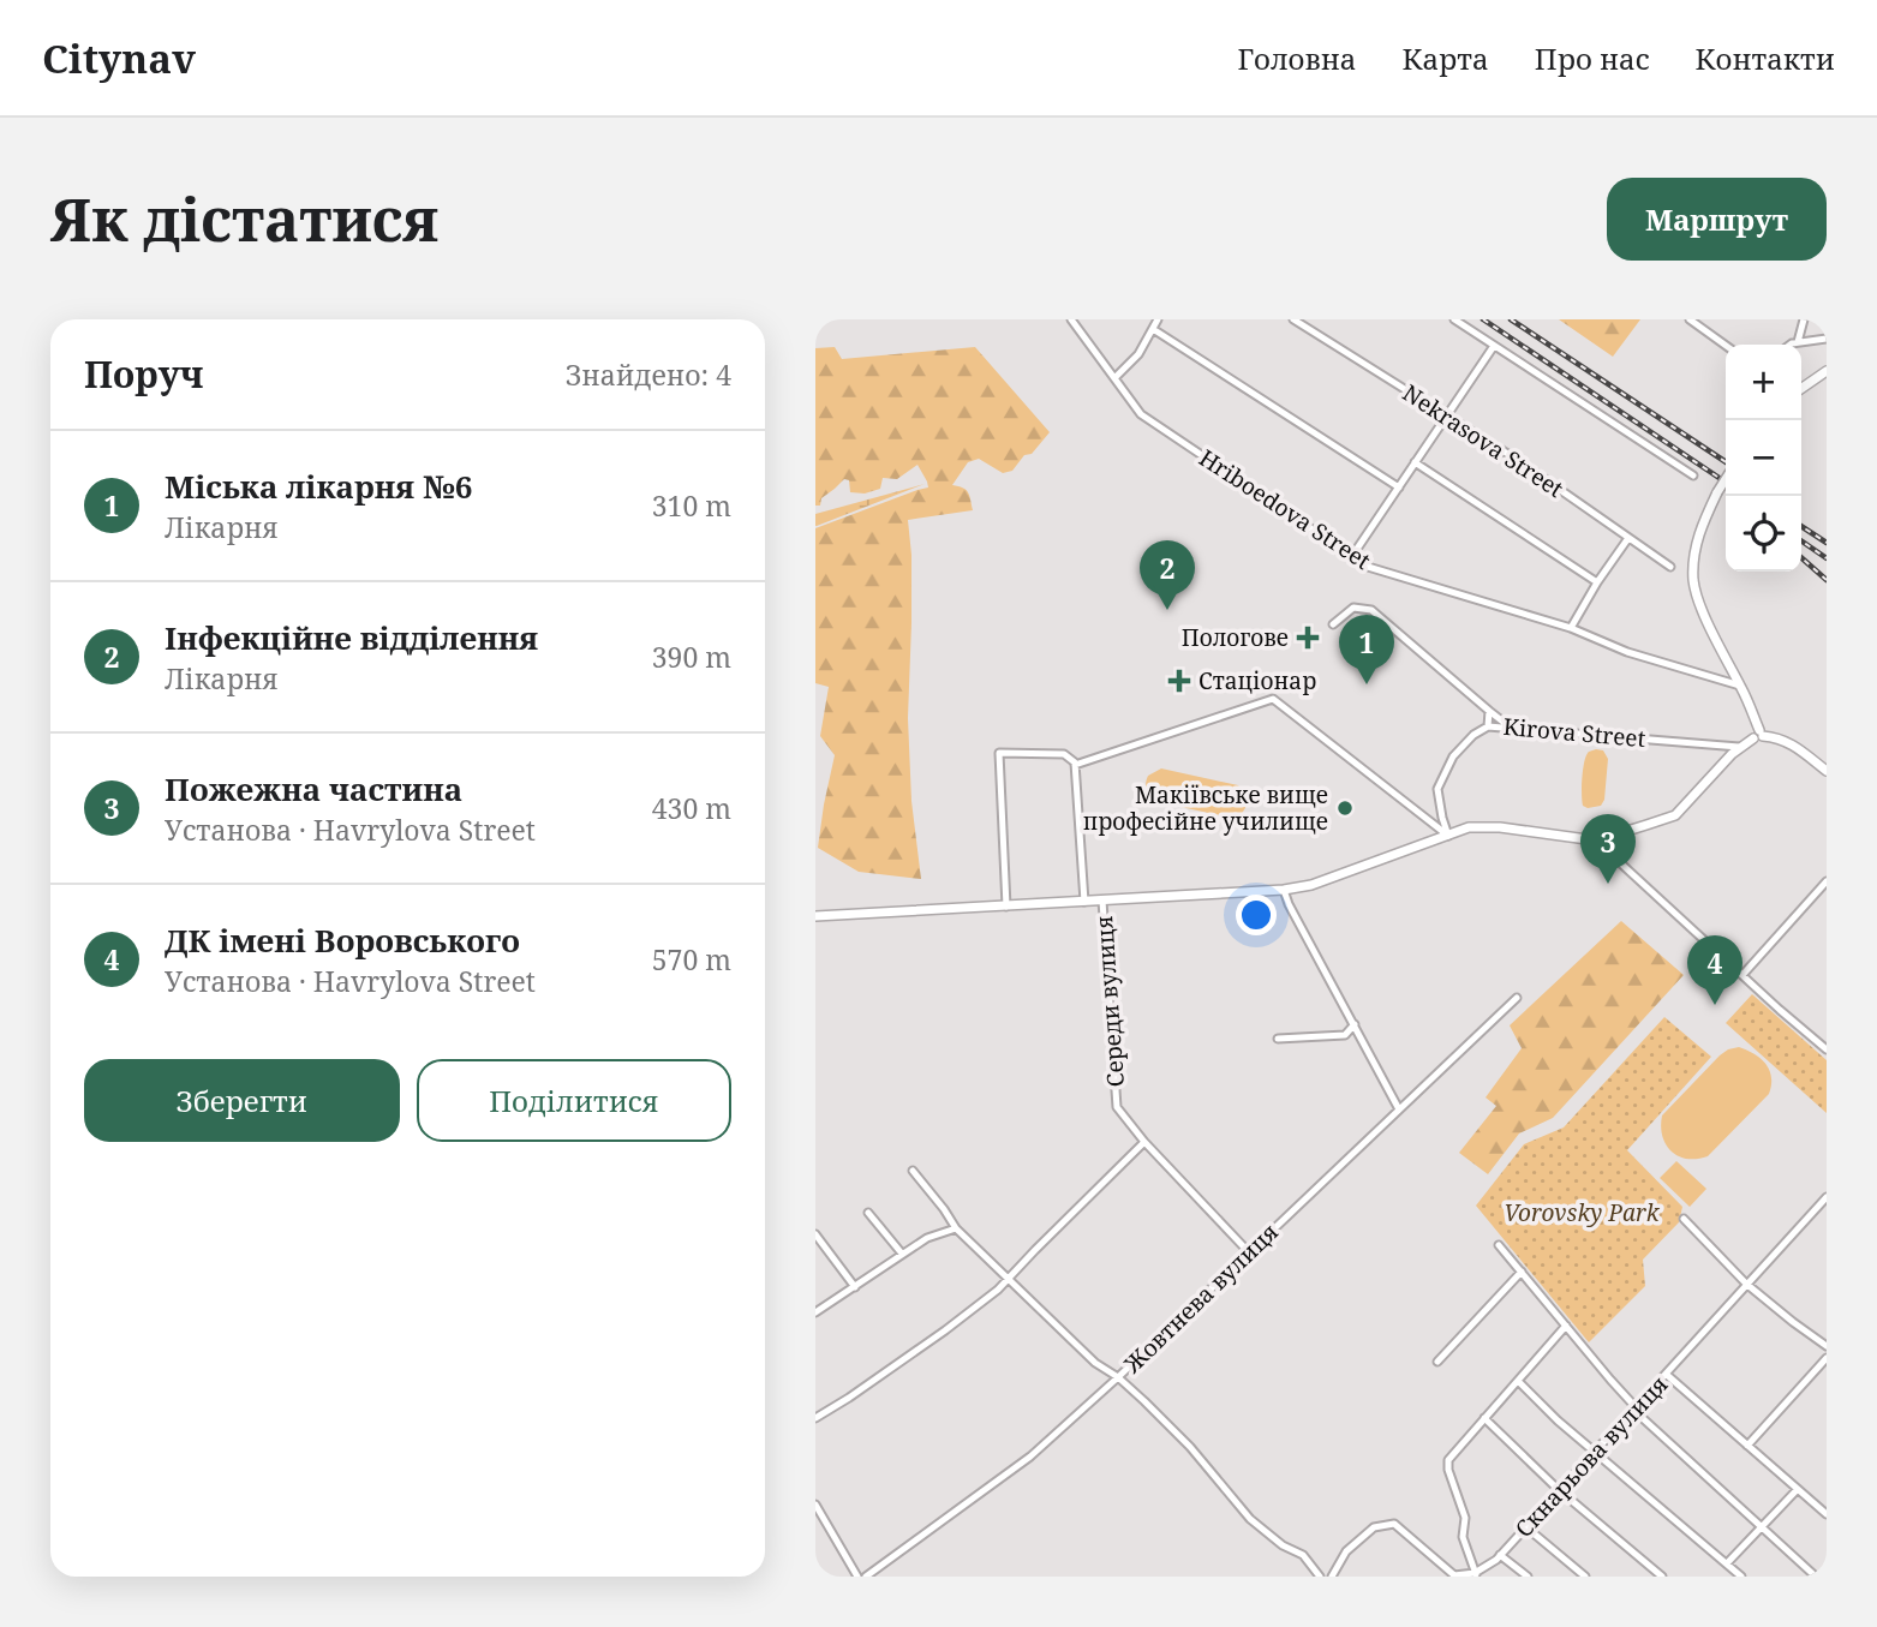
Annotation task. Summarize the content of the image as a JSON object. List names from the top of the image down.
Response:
{
  "streets": {
    "street": [
      "Nekrasova Street",
      "Hriboedova Street",
      "Kirova Street",
      "Середи вулиця",
      "Жовтнева вулиця",
      "Скнарьова вулиця"
    ]
  },
  "crossings": [
    ["Середи вулиця", "Жовтнева вулиця"]
  ],
  "parks": ["Vorovsky Park"],
  "places": {
    "health": ["Пологове", "Стаціонар"],
    "other": ["Макіївське вище професійне училище"]
  },
  "page": {
    "header": "Citynav",
    "nav": [
      "Головна",
      "Карта",
      "Про нас",
      "Контакти"
    ],
    "buttons": [
      "Маршрут",
      ["Зберегти", "Поділитися"]
    ],
    "title": "Як дістатися",
    "heading": ["Поруч", "Знайдено: 4"],
    "map_buttons": ["+", "−"],
    "list": [
      {
        "mark": "1",
        "name": "Міська лікарня №6",
        "note": "Лікарня",
        "value": "310 m"
      },
      {
        "mark": "2",
        "name": "Інфекційне відділення",
        "note": "Лікарня",
        "value": "390 m"
      },
      {
        "mark": "3",
        "name": "Пожежна частина",
        "note": "Установа · Havrylova Street",
        "value": "430 m"
      },
      {
        "mark": "4",
        "name": "ДК імені Воровського",
        "note": "Установа · Havrylova Street",
        "value": "570 m"
      }
    ],
    "pins": [
      "2",
      "1",
      "3",
      "4"
    ]
  }
}
